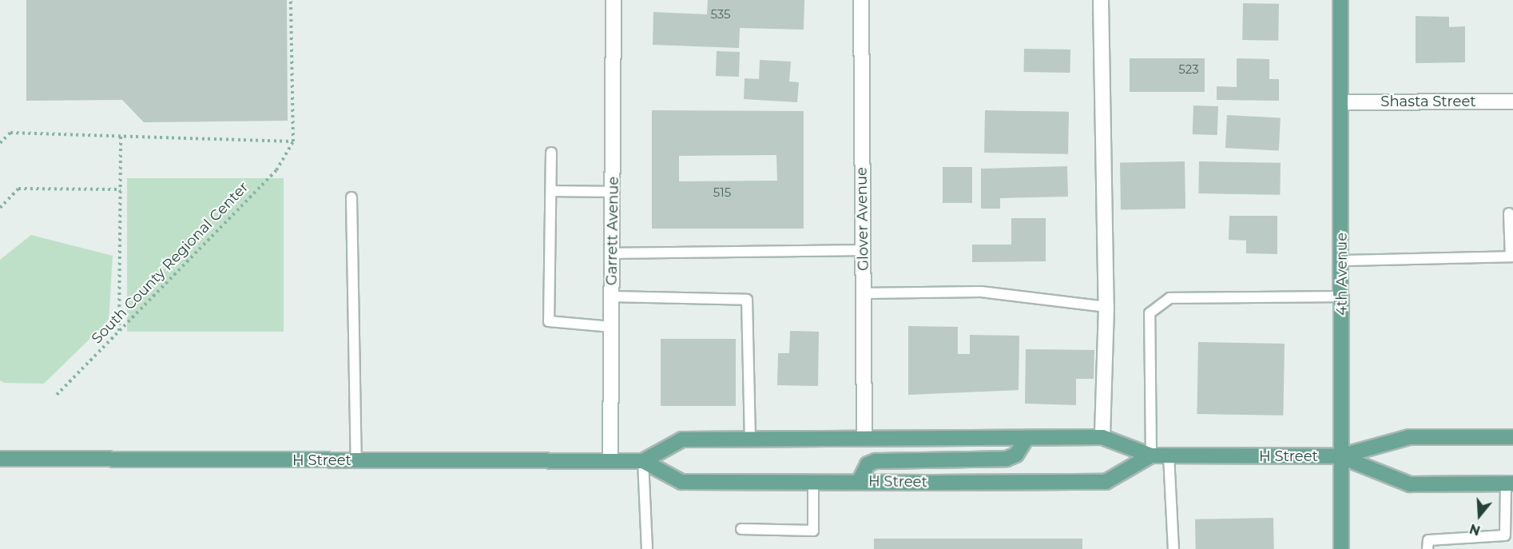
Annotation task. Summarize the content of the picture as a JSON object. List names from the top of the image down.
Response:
{
  "streets": {
    "main road": ["4th Avenue", "H Street"],
    "street": ["Shasta Street", "Glover Avenue", "Garrett Avenue"],
    "path": ["South County Regional Center"]
  },
  "crossings": [
    ["Shasta Street", "4th Avenue"],
    ["Glover Avenue", "H Street"],
    ["Garrett Avenue", "H Street"],
    ["4th Avenue", "H Street"]
  ],
  "house_numbers": ["535", "523", "515"],
  "north": "bottom"
}
